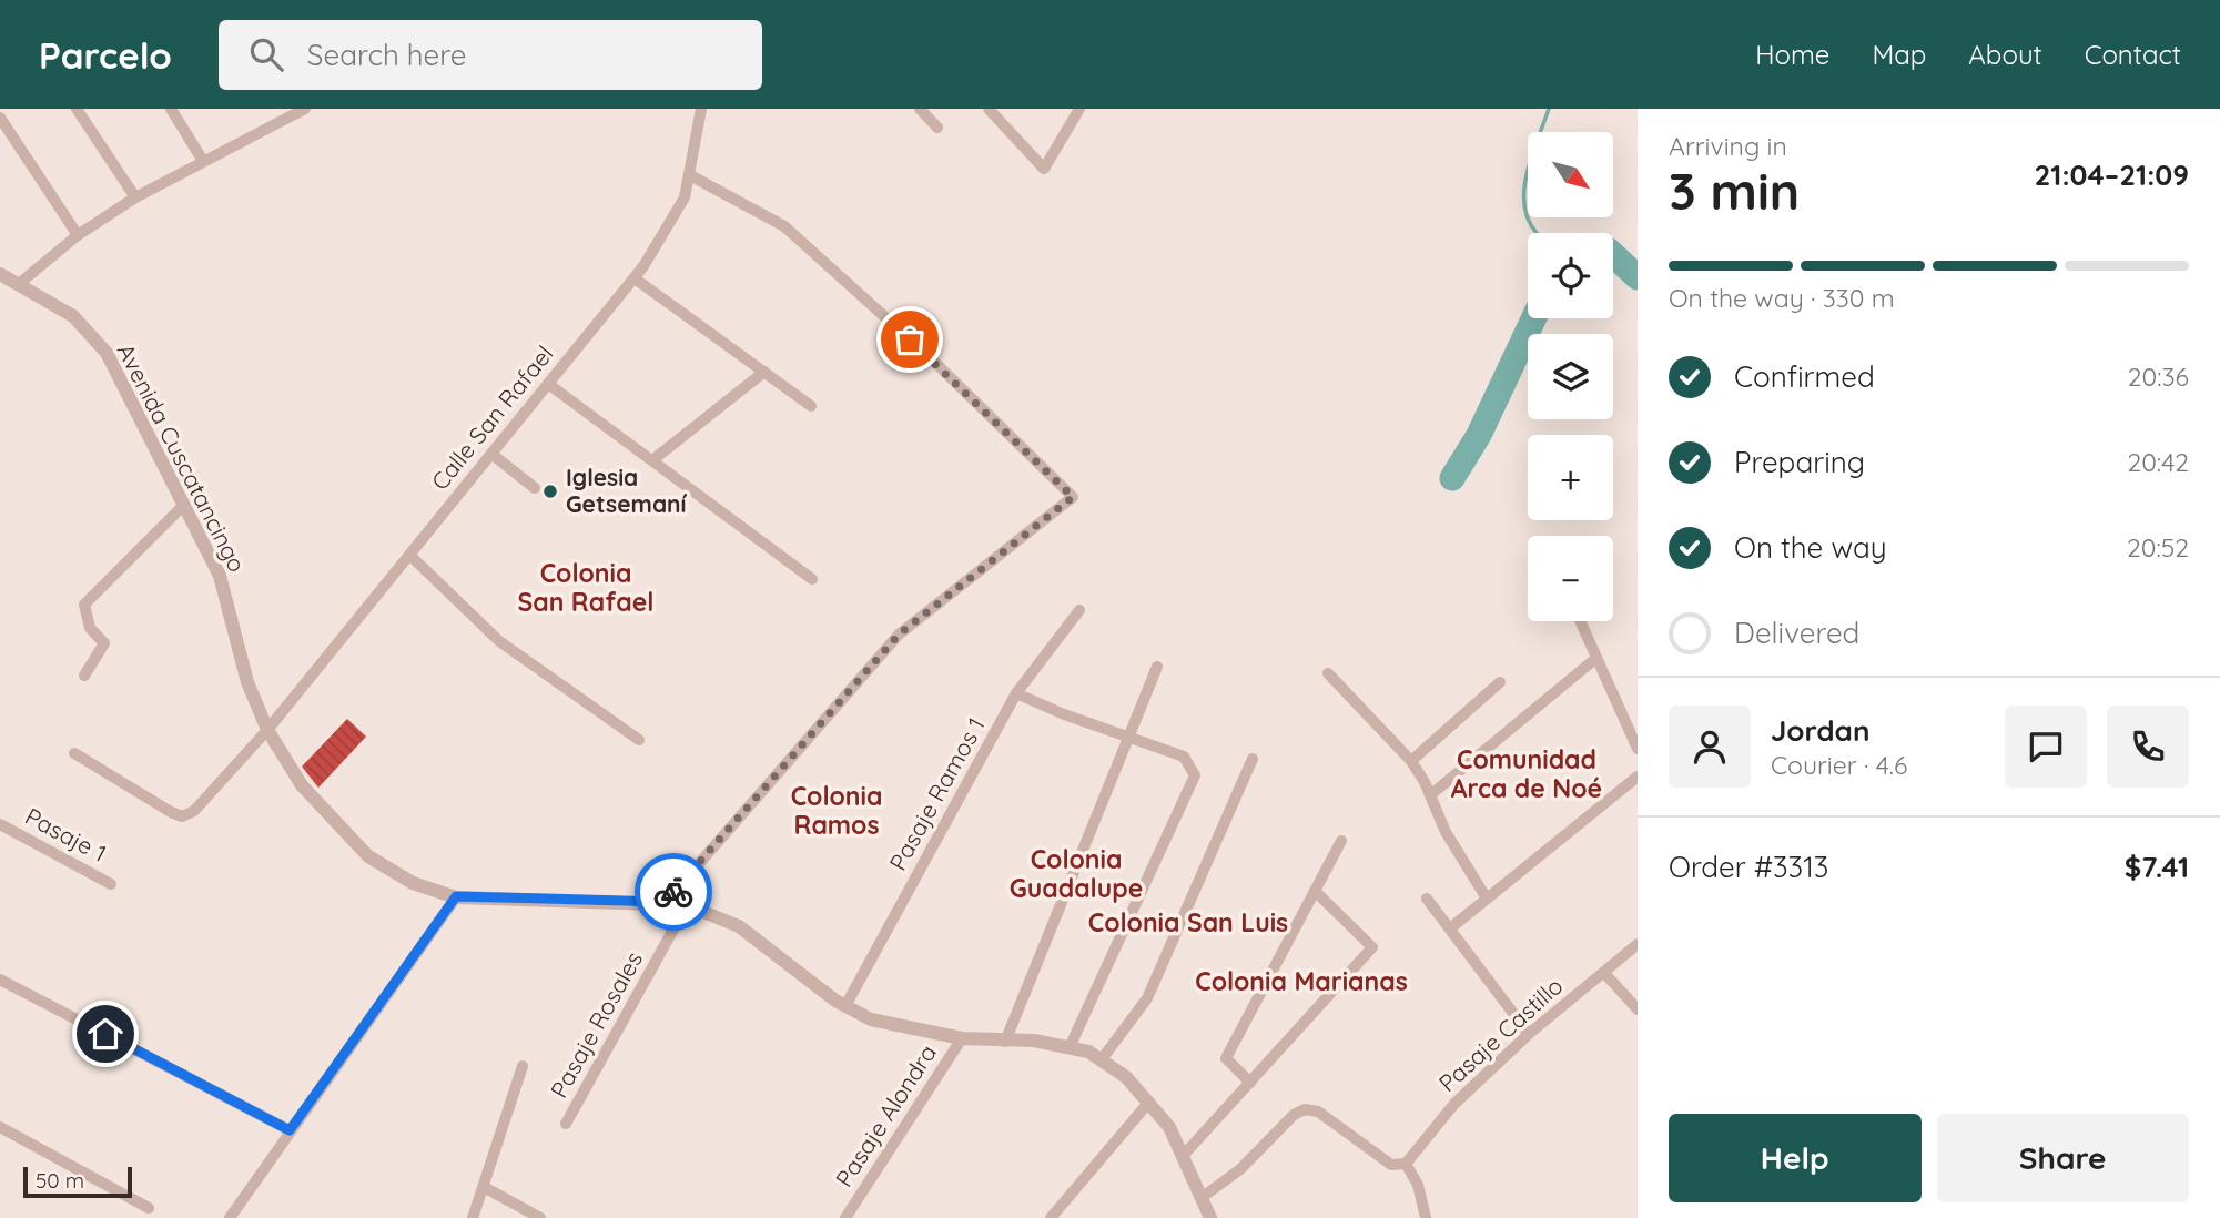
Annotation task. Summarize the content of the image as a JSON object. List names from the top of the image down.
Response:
{
  "streets": {
    "street": [
      "Calle San Rafael",
      "Avenida Cuscatancingo",
      "Pasaje Ramos 1",
      "Pasaje 1",
      "Pasaje Rosales",
      "Pasaje Castillo",
      "Pasaje Alondra"
    ]
  },
  "crossings": [
    ["Calle San Rafael", "Avenida Cuscatancingo"],
    ["Avenida Cuscatancingo", "Pasaje Ramos 1"],
    ["Avenida Cuscatancingo", "Pasaje Rosales"],
    ["Avenida Cuscatancingo", "Pasaje Alondra"]
  ],
  "districts": [
    "Colonia San Rafael",
    "Comunidad Arca de Noé",
    "Colonia Ramos",
    "Colonia Guadalupe",
    "Colonia San Luis",
    "Colonia Marianas"
  ],
  "places": ["Iglesia Getsemaní"],
  "scale_bar": "50 m",
  "north": "bottom right",
  "page": {
    "header": "Parcelo",
    "search": "Search here",
    "nav": [
      "Home",
      "Map",
      "About",
      "Contact"
    ],
    "heading": ["3 min", "Arriving in", "21:04–21:09"],
    "panel": [
      "Jordan",
      "Courier · 4.6",
      "Order #3313",
      "$7.41"
    ],
    "map_buttons": ["+", "−"],
    "bar": "On the way · 330 m",
    "list": [
      ["Confirmed", "20:36"],
      ["Preparing", "20:42"],
      ["On the way", "20:52"],
      "Delivered"
    ],
    "buttons": ["Help", "Share"],
    "scale": "50 m"
  }
}
